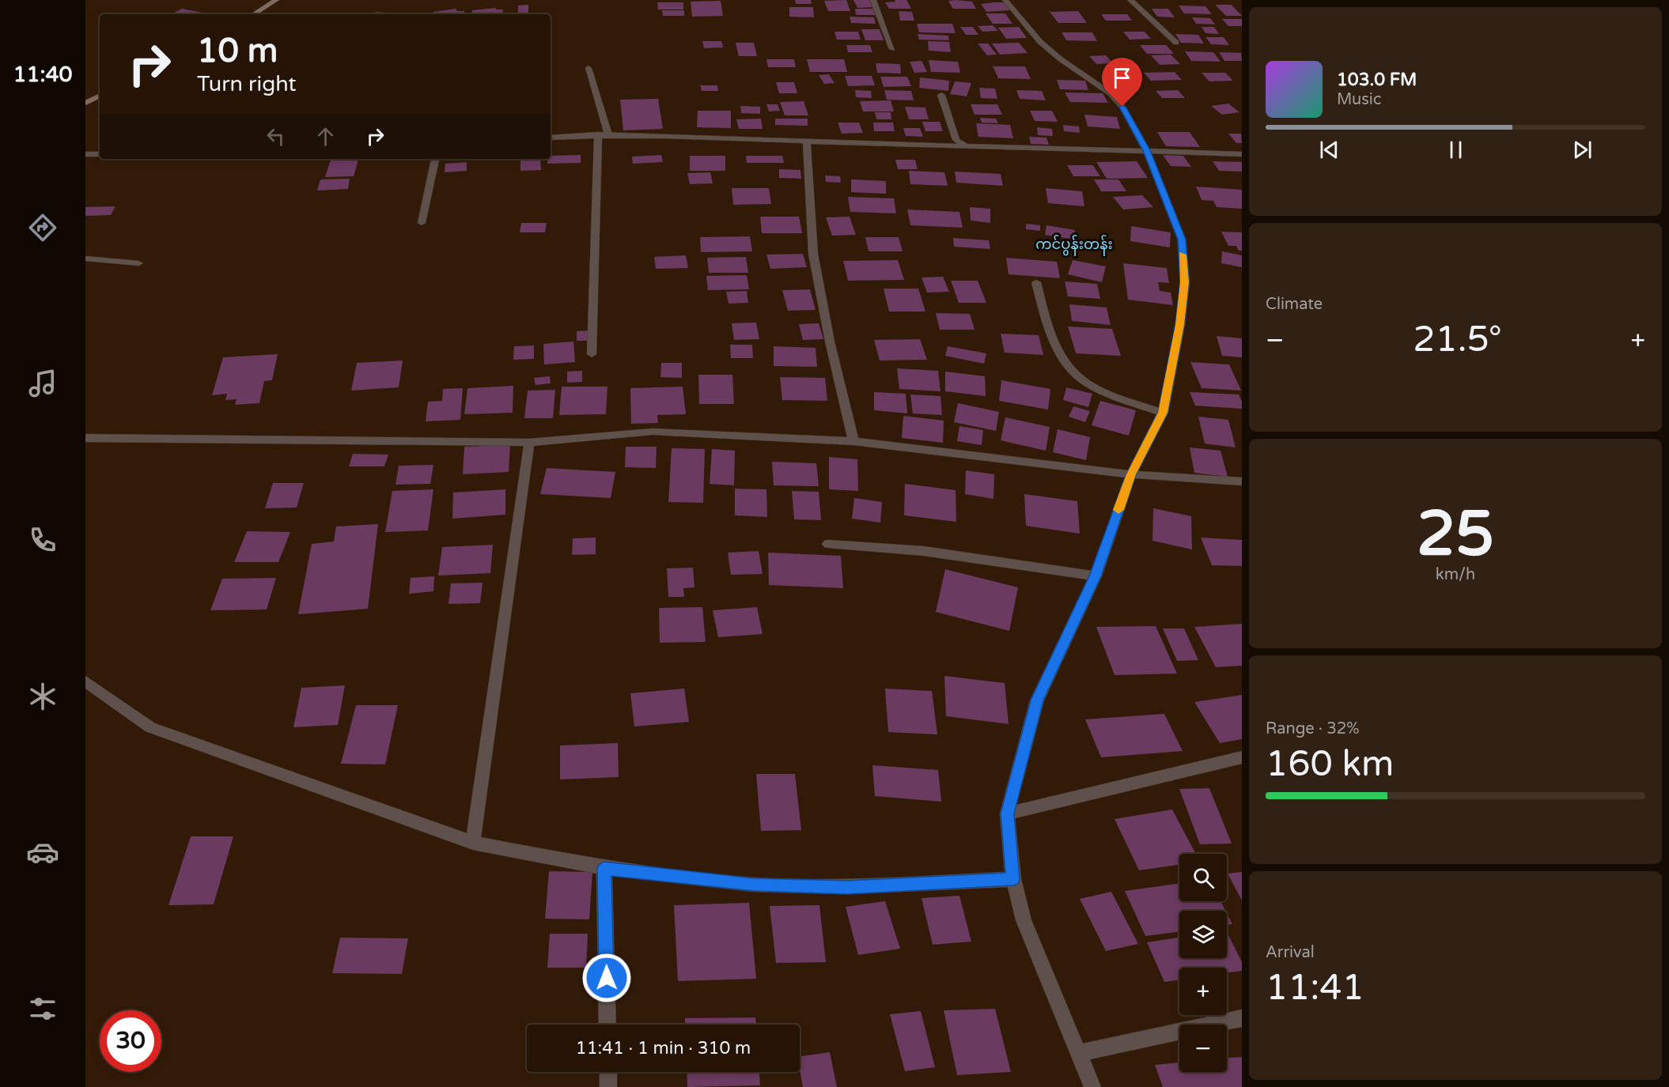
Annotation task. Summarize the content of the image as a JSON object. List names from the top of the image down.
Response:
{
  "districts": ["ကင်ပွန်းတန်း"],
  "page": {
    "tabs": "11:40",
    "turn": ["10 m", "Turn right"],
    "song": ["103.0 FM", "Music"],
    "tile": [
      "Climate",
      ["25", "km/h"],
      ["Range · 32%", "160 km"],
      ["Arrival", "11:41"]
    ],
    "heat": ["−", "21.5°", "+"],
    "map_buttons": ["+", "−"],
    "limit": "30",
    "trip": "11:41 · 1 min · 310 m"
  }
}
